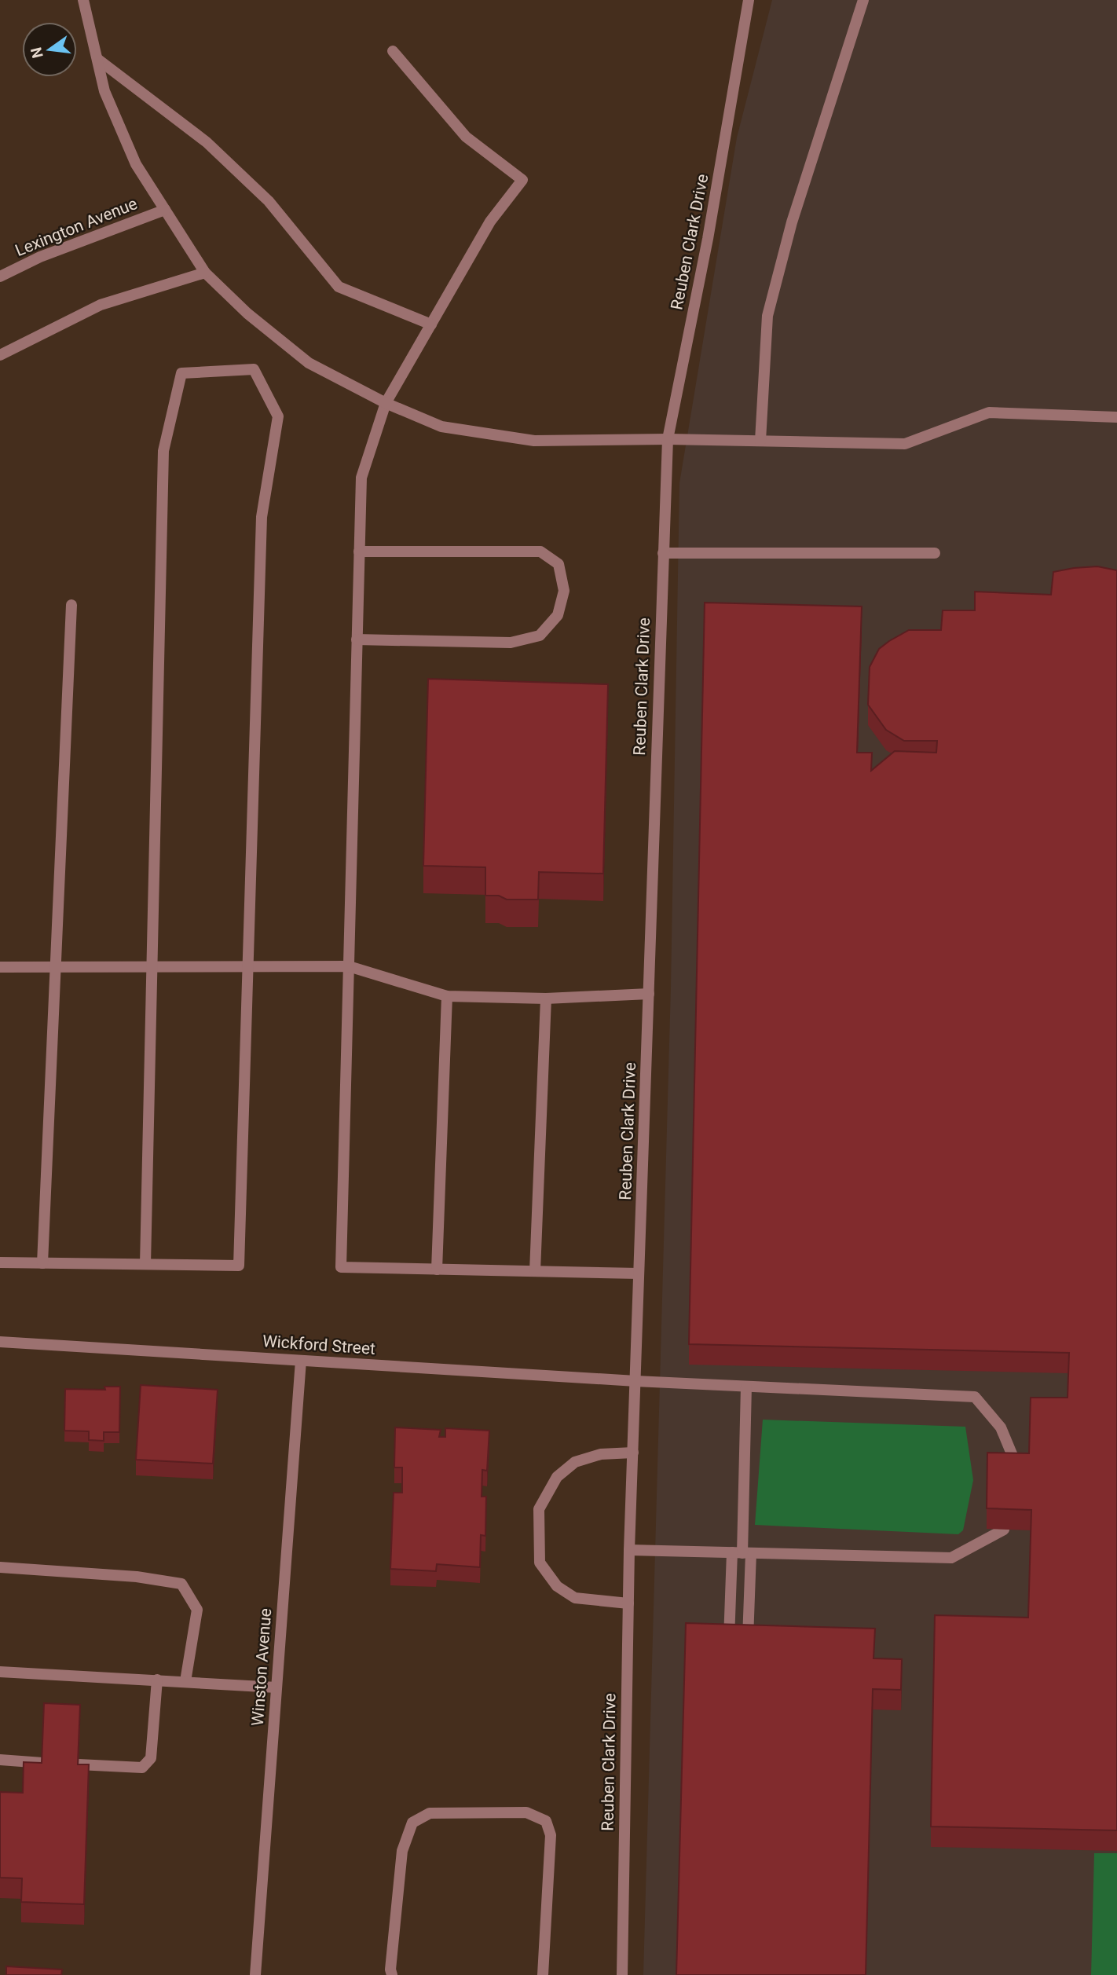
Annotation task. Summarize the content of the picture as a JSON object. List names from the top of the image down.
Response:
{
  "streets": {
    "street": [
      "Lexington Avenue",
      "Reuben Clark Drive",
      "Wickford Street",
      "Winston Avenue"
    ]
  },
  "crossings": [
    ["Reuben Clark Drive", "Wickford Street"],
    ["Wickford Street", "Winston Avenue"]
  ],
  "north": "left"
}
